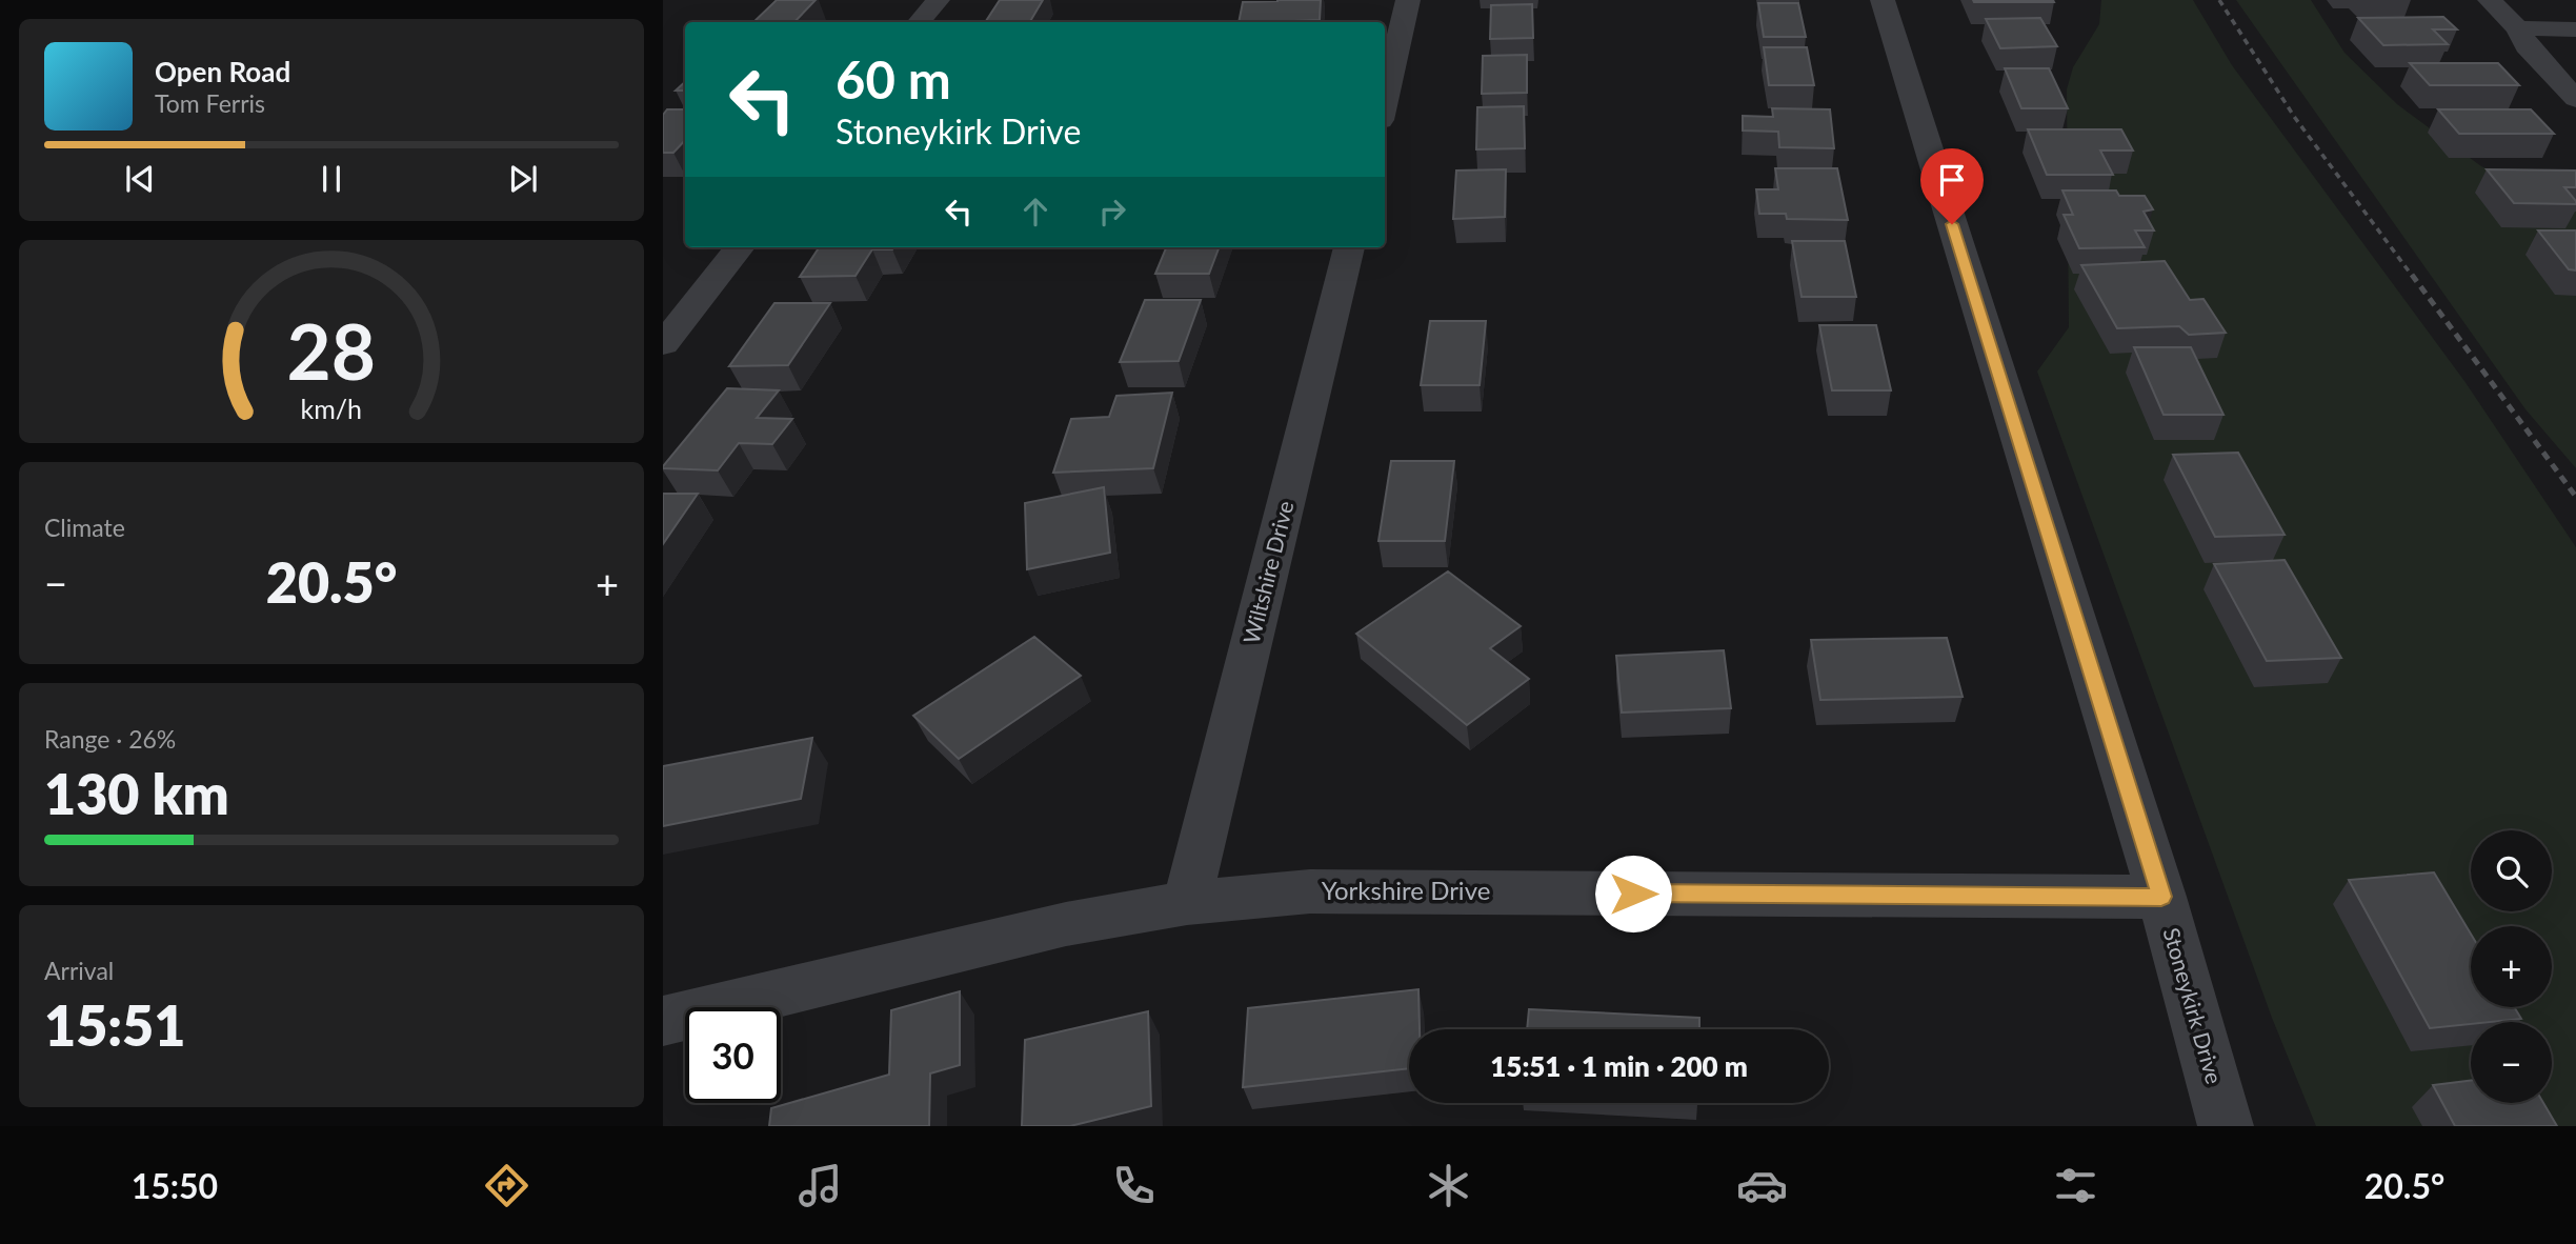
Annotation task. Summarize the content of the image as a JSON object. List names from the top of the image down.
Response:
{
  "streets": {
    "street": ["Wiltshire Drive", "Yorkshire Drive", "Stoneykirk Drive"]
  },
  "crossings": [
    ["Wiltshire Drive", "Yorkshire Drive"],
    ["Yorkshire Drive", "Stoneykirk Drive"]
  ],
  "page": {
    "turn": ["60 m", "Stoneykirk Drive"],
    "song": ["Open Road", "Tom Ferris"],
    "tile": [
      "Climate",
      ["Range · 26%", "130 km"],
      ["Arrival", "15:51"]
    ],
    "heat": ["−", "20.5°", "+"],
    "map_buttons": ["+", "−"],
    "limit": "30",
    "trip": "15:51 · 1 min · 200 m",
    "tabs": ["15:50", "20.5°"],
    "gauge": ["28", "km/h"]
  }
}
